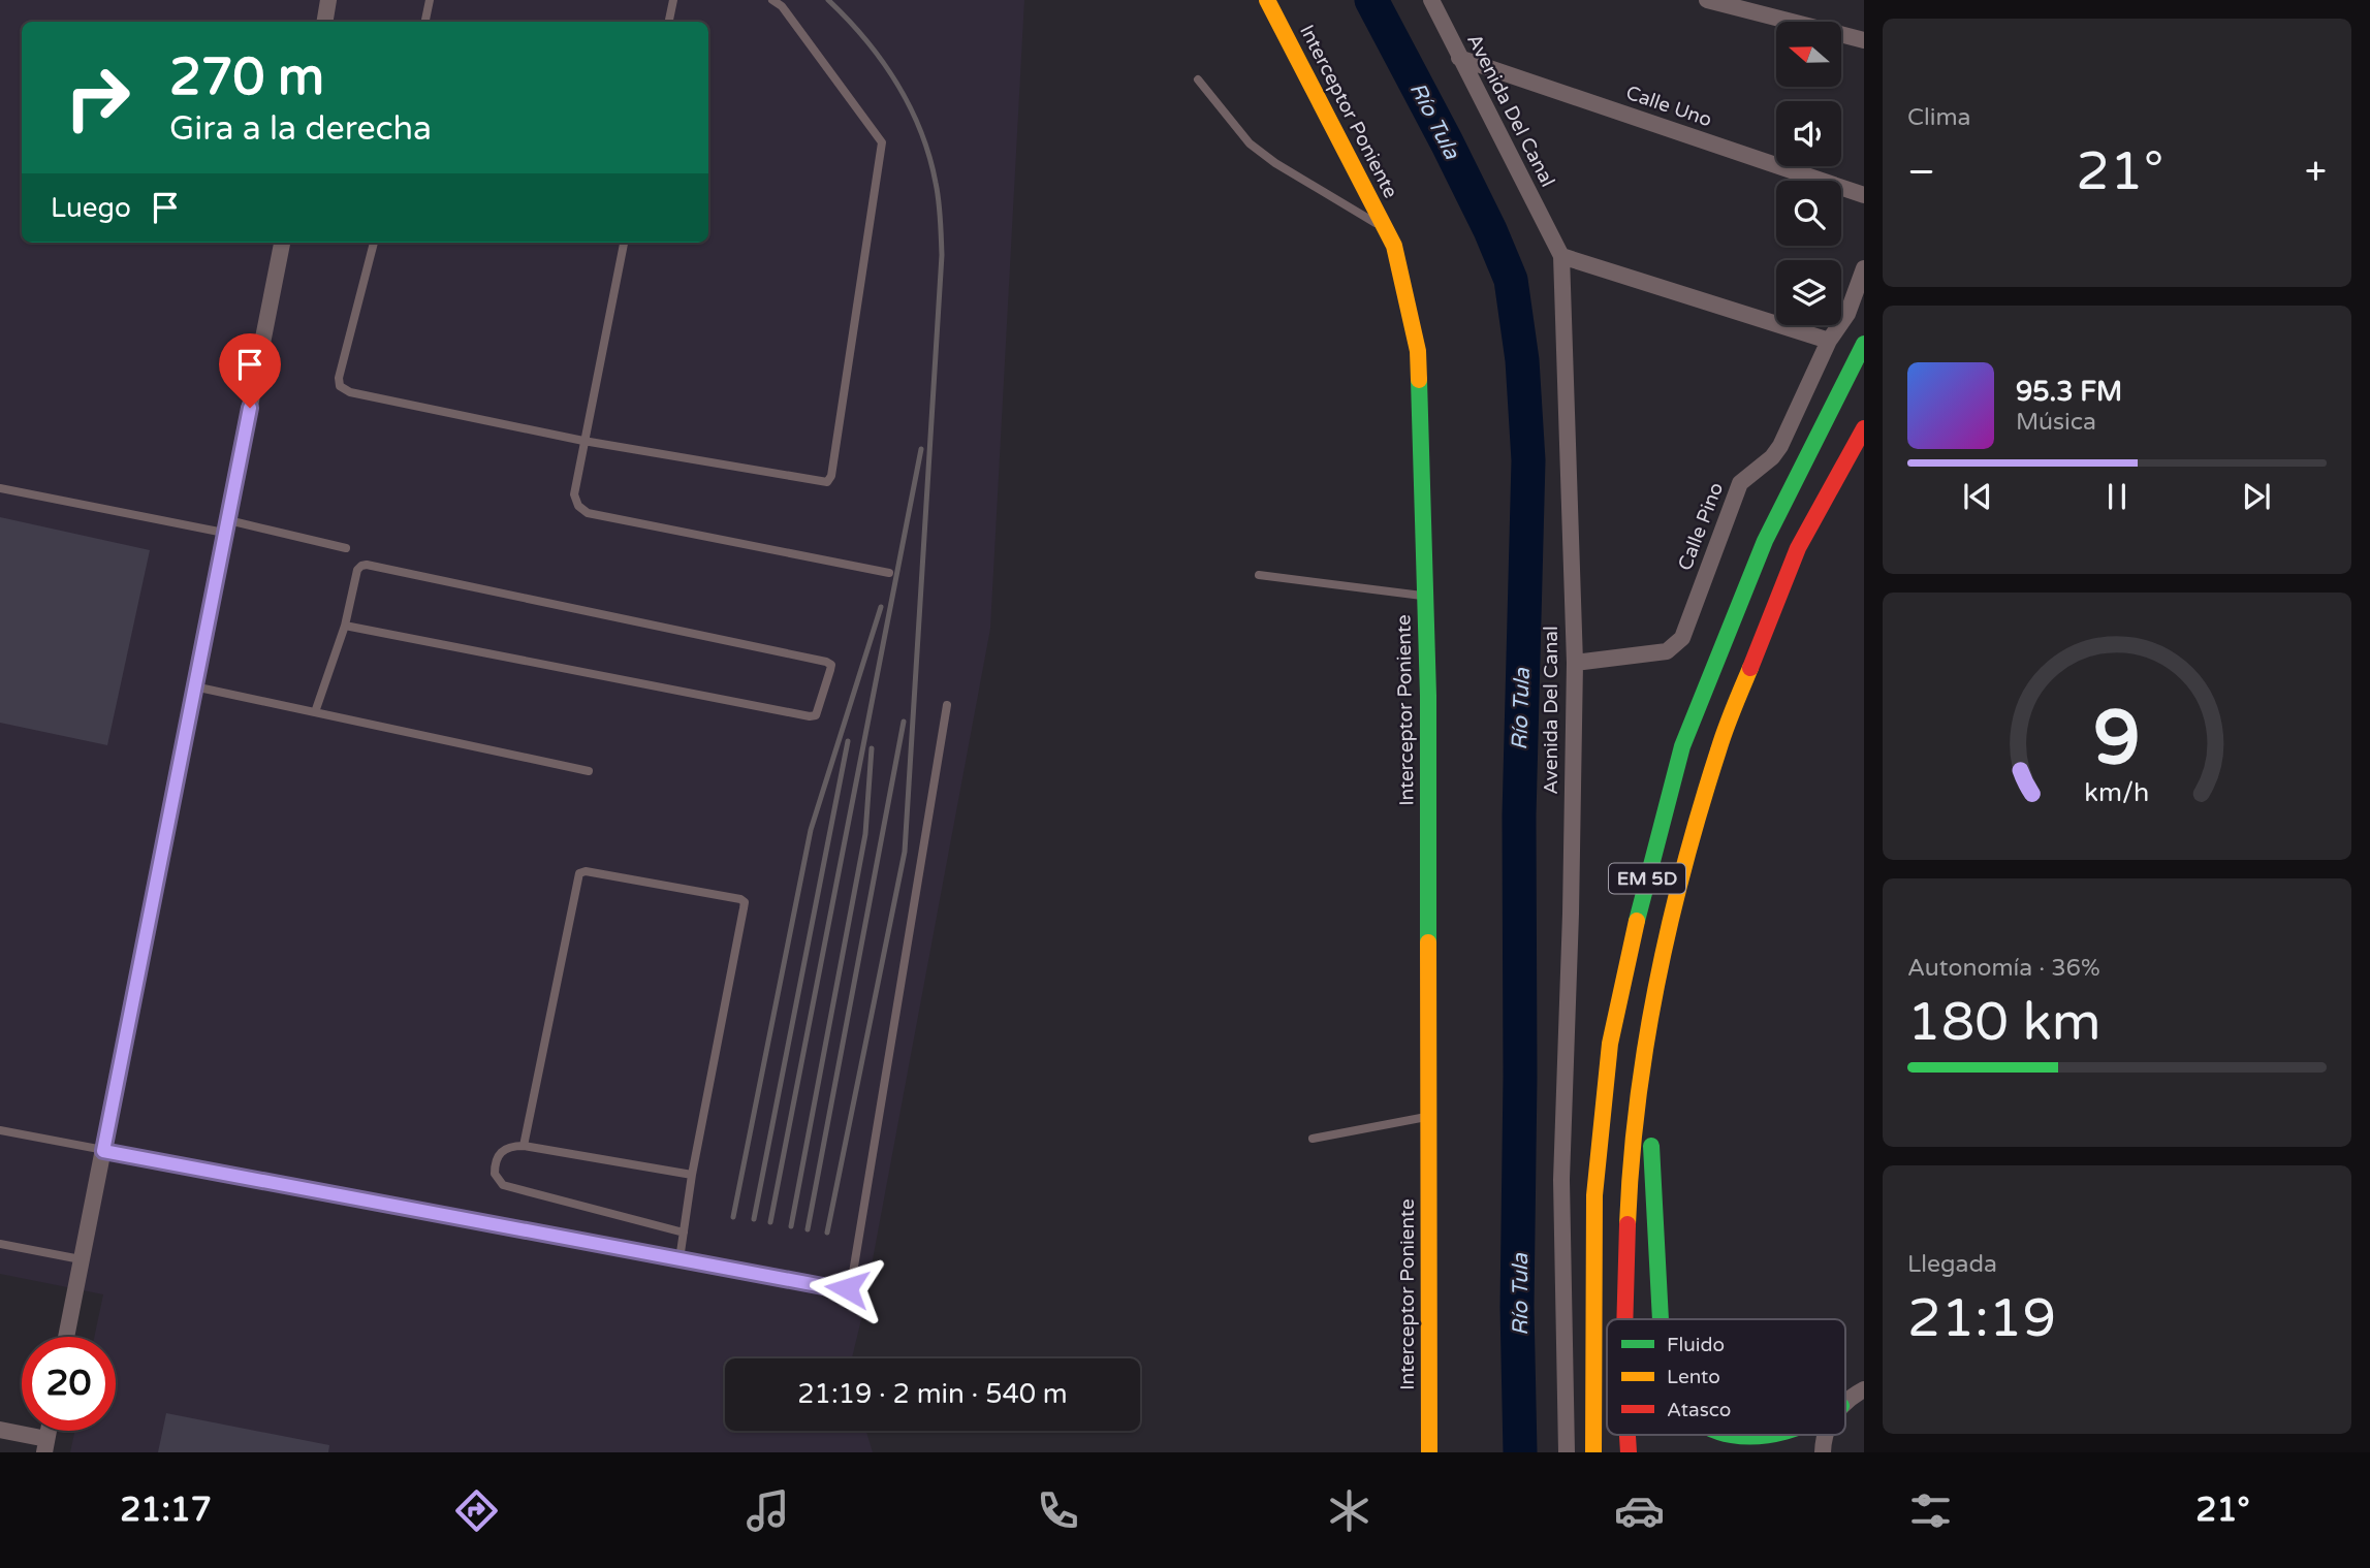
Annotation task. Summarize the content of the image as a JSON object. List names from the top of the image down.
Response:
{
  "streets": {
    "main road": ["Interceptor Poniente", "EM 5D"],
    "street": ["Calle Uno", "Avenida Del Canal", "Calle Pino"]
  },
  "crossings": [
    ["Calle Uno", "Avenida Del Canal"],
    ["Avenida Del Canal", "Calle Pino"]
  ],
  "water": ["Río Tula"],
  "legend": ["Fluido", "Lento", "Atasco"],
  "north": "left",
  "page": {
    "tile": [
      "Clima",
      ["Autonomía · 36%", "180 km"],
      ["Llegada", "21:19"]
    ],
    "turn": ["270 m", "Gira a la derecha"],
    "heat": ["−", "21°", "+"],
    "then": "Luego",
    "song": ["95.3 FM", "Música"],
    "limit": "20",
    "trip": "21:19 · 2 min · 540 m",
    "tabs": ["21:17", "21°"],
    "gauge": ["9", "km/h"]
  }
}
